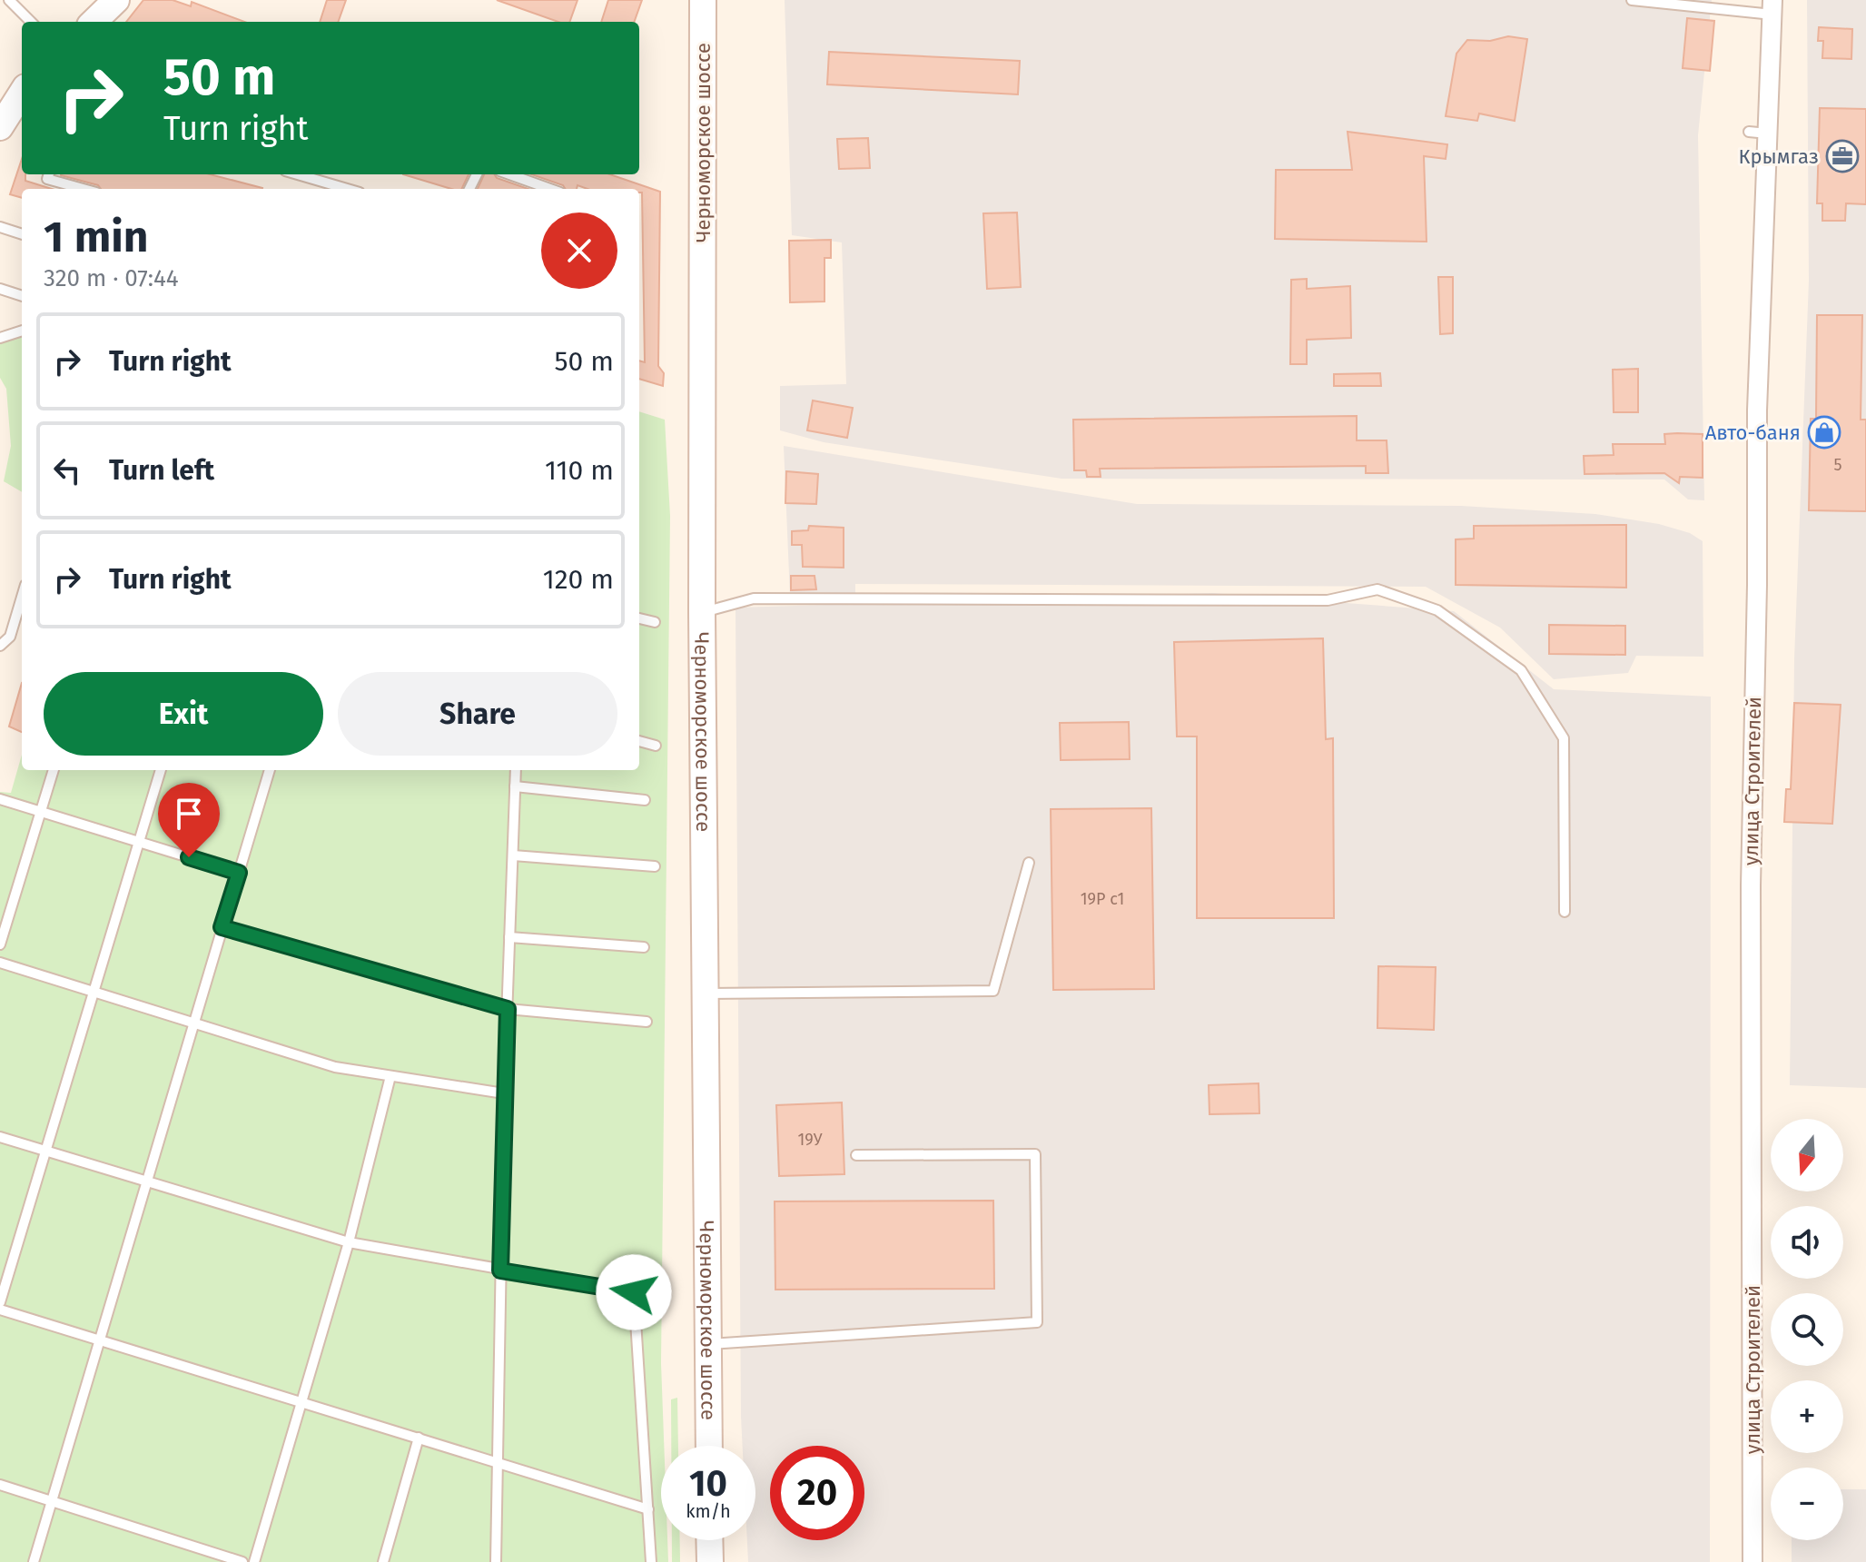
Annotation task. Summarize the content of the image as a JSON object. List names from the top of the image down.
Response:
{
  "streets": {
    "main road": ["Черноморское шоссе"],
    "street": ["улица Строителей"]
  },
  "places": {
    "office": ["Крымгаз"],
    "shop": ["Авто-баня"]
  },
  "house_numbers": ["5", "19Р с1", "19У"],
  "north": "bottom",
  "page": {
    "turn": ["50 m", "Turn right"],
    "heading": ["1 min", "320 m · 07:44"],
    "list": [
      {
        "name": "Turn right",
        "value": "50 m"
      },
      {
        "name": "Turn left",
        "value": "110 m"
      },
      {
        "name": "Turn right",
        "value": "120 m"
      }
    ],
    "buttons": ["Exit", "Share"],
    "map_buttons": ["+", "−"],
    "speed": "10 km/h",
    "limit": "20"
  }
}
